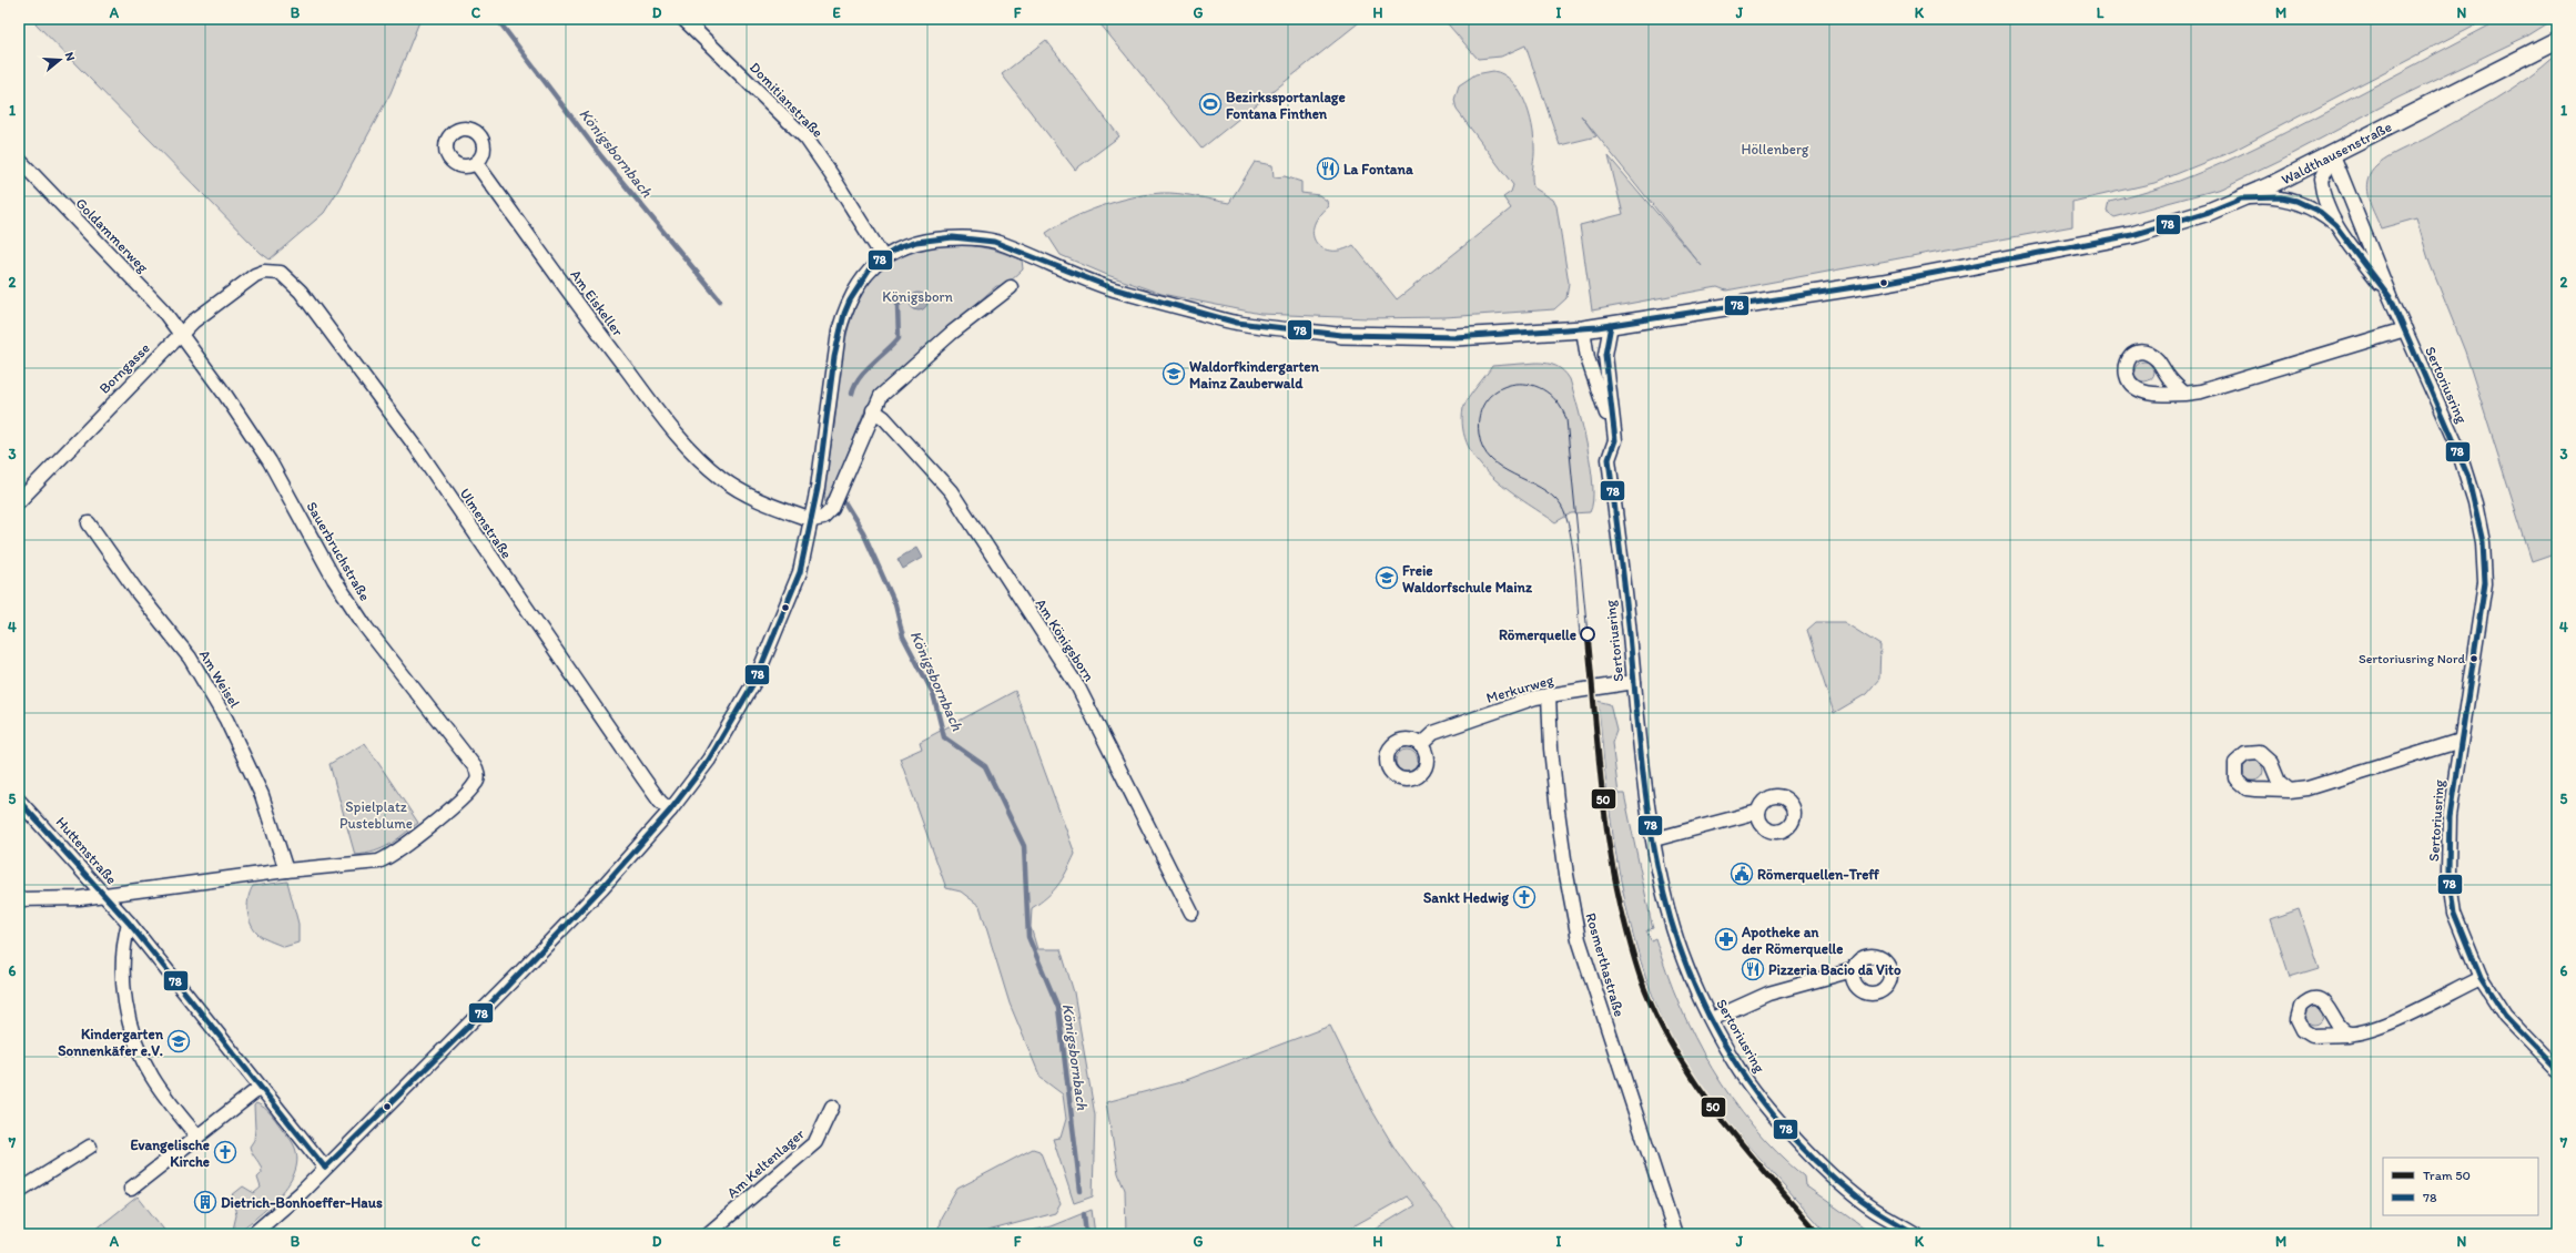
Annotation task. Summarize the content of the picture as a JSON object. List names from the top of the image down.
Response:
{
  "streets": {
    "street": [
      "Domitianstraße",
      "Waldthausenstraße",
      "Goldammerweg",
      "Am Eiskeller",
      "Borngasse",
      "Sertoriusring",
      "Ulmenstraße",
      "Sauerbruchstraße",
      "Am Königsborn",
      "Am Weisel",
      "Merkurweg",
      "Huttenstraße",
      "Rosmerthastraße",
      "Am Keltenlager"
    ]
  },
  "crossings": [
    ["Domitianstraße", "Waldthausenstraße"],
    ["Waldthausenstraße", "Am Eiskeller"],
    ["Waldthausenstraße", "Sertoriusring"],
    ["Waldthausenstraße", "Ulmenstraße"],
    ["Waldthausenstraße", "Huttenstraße"],
    ["Goldammerweg", "Borngasse"],
    ["Goldammerweg", "Sauerbruchstraße"],
    ["Borngasse", "Ulmenstraße"],
    ["Borngasse", "Sauerbruchstraße"],
    ["Sertoriusring", "Merkurweg"],
    ["Sauerbruchstraße", "Am Weisel"],
    ["Merkurweg", "Rosmerthastraße"]
  ],
  "water": ["Königsbornbach"],
  "parks": ["Höllenberg", "Königsborn", "Spielplatz Pusteblume"],
  "places": {
    "sports": ["Bezirkssportanlage Fontana Finthen"],
    "restaurant": ["La Fontana", "Pizzeria Bacio da Vito"],
    "school or university": ["Waldorfkindergarten Mainz Zauberwald", "Freie Waldorfschule Mainz", "Kindergarten Sonnenkäfer e.V."],
    "other": ["Römerquelle", "Sertoriusring Nord"],
    "public building": ["Römerquellen-Treff"],
    "church": ["Sankt Hedwig", "Evangelische Kirche"],
    "pharmacy": ["Apotheke an der Römerquelle"],
    "building": ["Dietrich-Bonhoeffer-Haus"]
  },
  "lines": ["transit line 78", "tram line 50"],
  "legend": ["Tram 50", "78"],
  "north": "right",
  "grid": {
    "columns": [
      "A",
      "B",
      "C",
      "D",
      "E",
      "F",
      "G",
      "H",
      "I",
      "J",
      "K",
      "L",
      "M",
      "N"
    ],
    "rows": [
      "1",
      "2",
      "3",
      "4",
      "5",
      "6",
      "7"
    ]
  }
}
